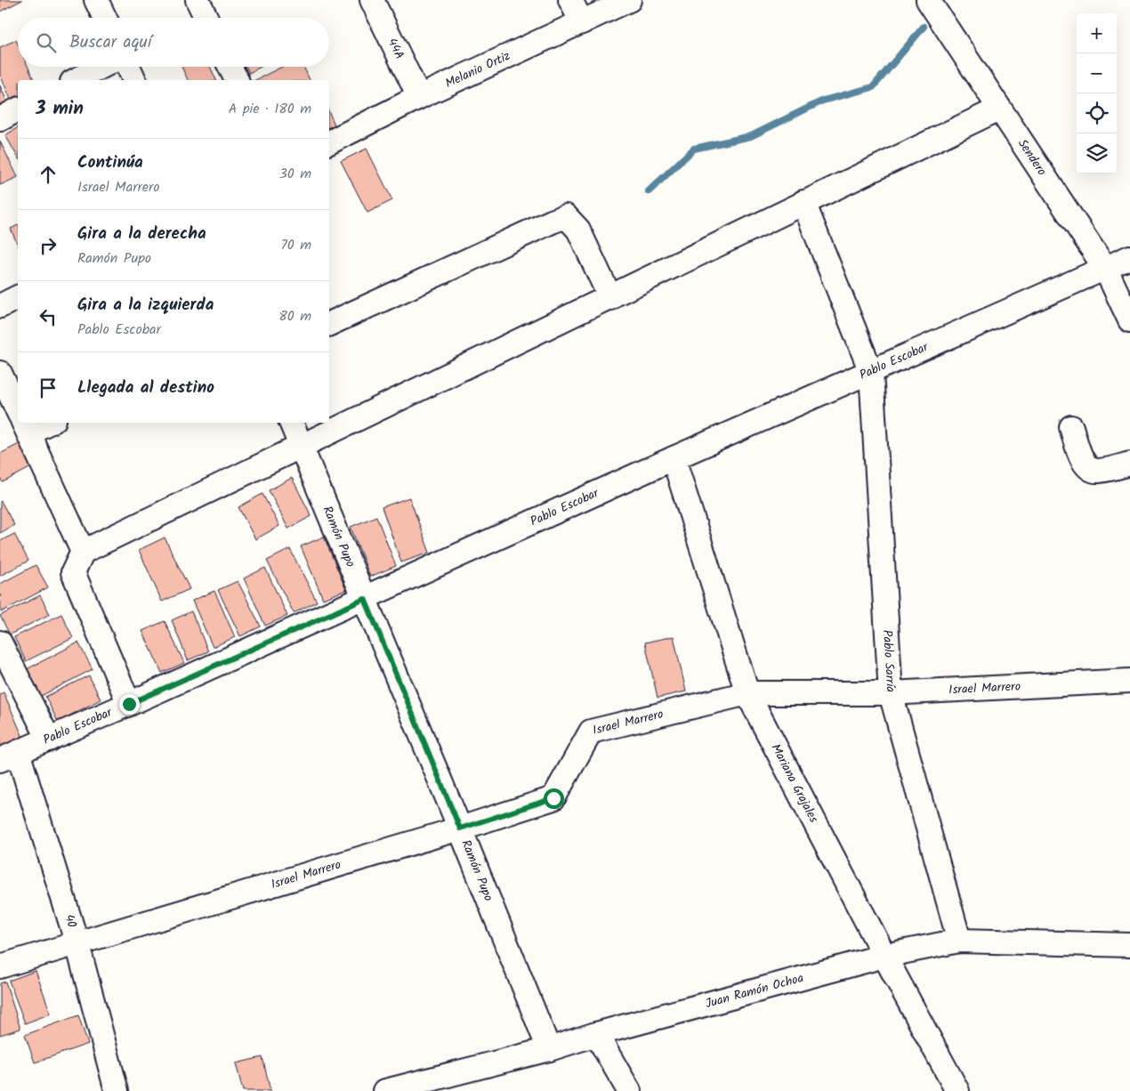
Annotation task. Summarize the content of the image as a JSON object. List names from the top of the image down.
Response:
{
  "streets": {
    "street": [
      "44A",
      "Melanio Ortiz",
      "Sendero",
      "Pablo Escobar",
      "Ramón Pupo",
      "Pablo Sarría",
      "Israel Marrero",
      "Mariana Grajales",
      "40",
      "Juan Ramón Ochoa"
    ]
  },
  "crossings": [
    ["44A", "Melanio Ortiz"],
    ["Sendero", "Pablo Escobar"],
    ["Pablo Escobar", "Ramón Pupo"],
    ["Pablo Escobar", "Pablo Sarría"],
    ["Pablo Escobar", "Mariana Grajales"],
    ["Pablo Escobar", "40"],
    ["Ramón Pupo", "Israel Marrero"],
    ["Ramón Pupo", "Juan Ramón Ochoa"],
    ["Pablo Sarría", "Israel Marrero"],
    ["Pablo Sarría", "Juan Ramón Ochoa"],
    ["Israel Marrero", "Mariana Grajales"],
    ["Israel Marrero", "40"],
    ["Mariana Grajales", "Juan Ramón Ochoa"]
  ],
  "page": {
    "map_buttons": ["+", "−"],
    "search": "Buscar aquí",
    "heading": ["3 min", "A pie · 180 m"],
    "list": [
      ["Continúa", "Israel Marrero", "30 m"],
      ["Gira a la derecha", "Ramón Pupo", "70 m"],
      ["Gira a la izquierda", "Pablo Escobar", "80 m"],
      "Llegada al destino"
    ]
  }
}
